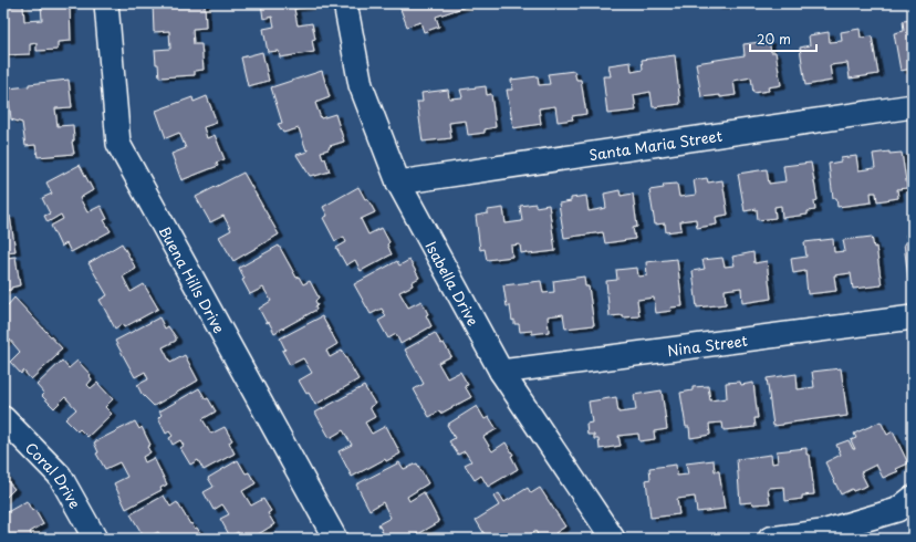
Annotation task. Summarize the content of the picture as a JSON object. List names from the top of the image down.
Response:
{
  "streets": {
    "street": [
      "Santa Maria Street",
      "Buena Hills Drive",
      "Isabella Drive",
      "Nina Street",
      "Coral Drive"
    ]
  },
  "crossings": [
    ["Santa Maria Street", "Isabella Drive"],
    ["Isabella Drive", "Nina Street"]
  ],
  "scale_bar": "20 m"
}
